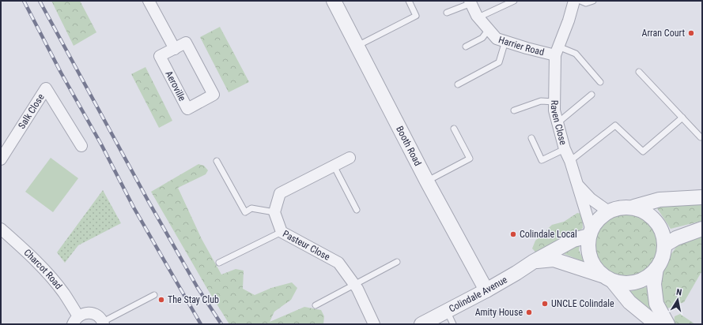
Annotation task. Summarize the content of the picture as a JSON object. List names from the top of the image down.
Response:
{
  "streets": {
    "street": [
      "Harrier Road",
      "Aeroville",
      "Salk Close",
      "Raven Close",
      "Booth Road",
      "Pasteur Close",
      "Charcot Road",
      "Colindale Avenue"
    ]
  },
  "crossings": [
    ["Harrier Road", "Raven Close"],
    ["Raven Close", "Colindale Avenue"],
    ["Booth Road", "Colindale Avenue"]
  ],
  "places": [
    "Arran Court",
    "Colindale Local",
    "The Stay Club",
    "UNCLE Colindale",
    "Amity House"
  ],
  "north": "top"
}
